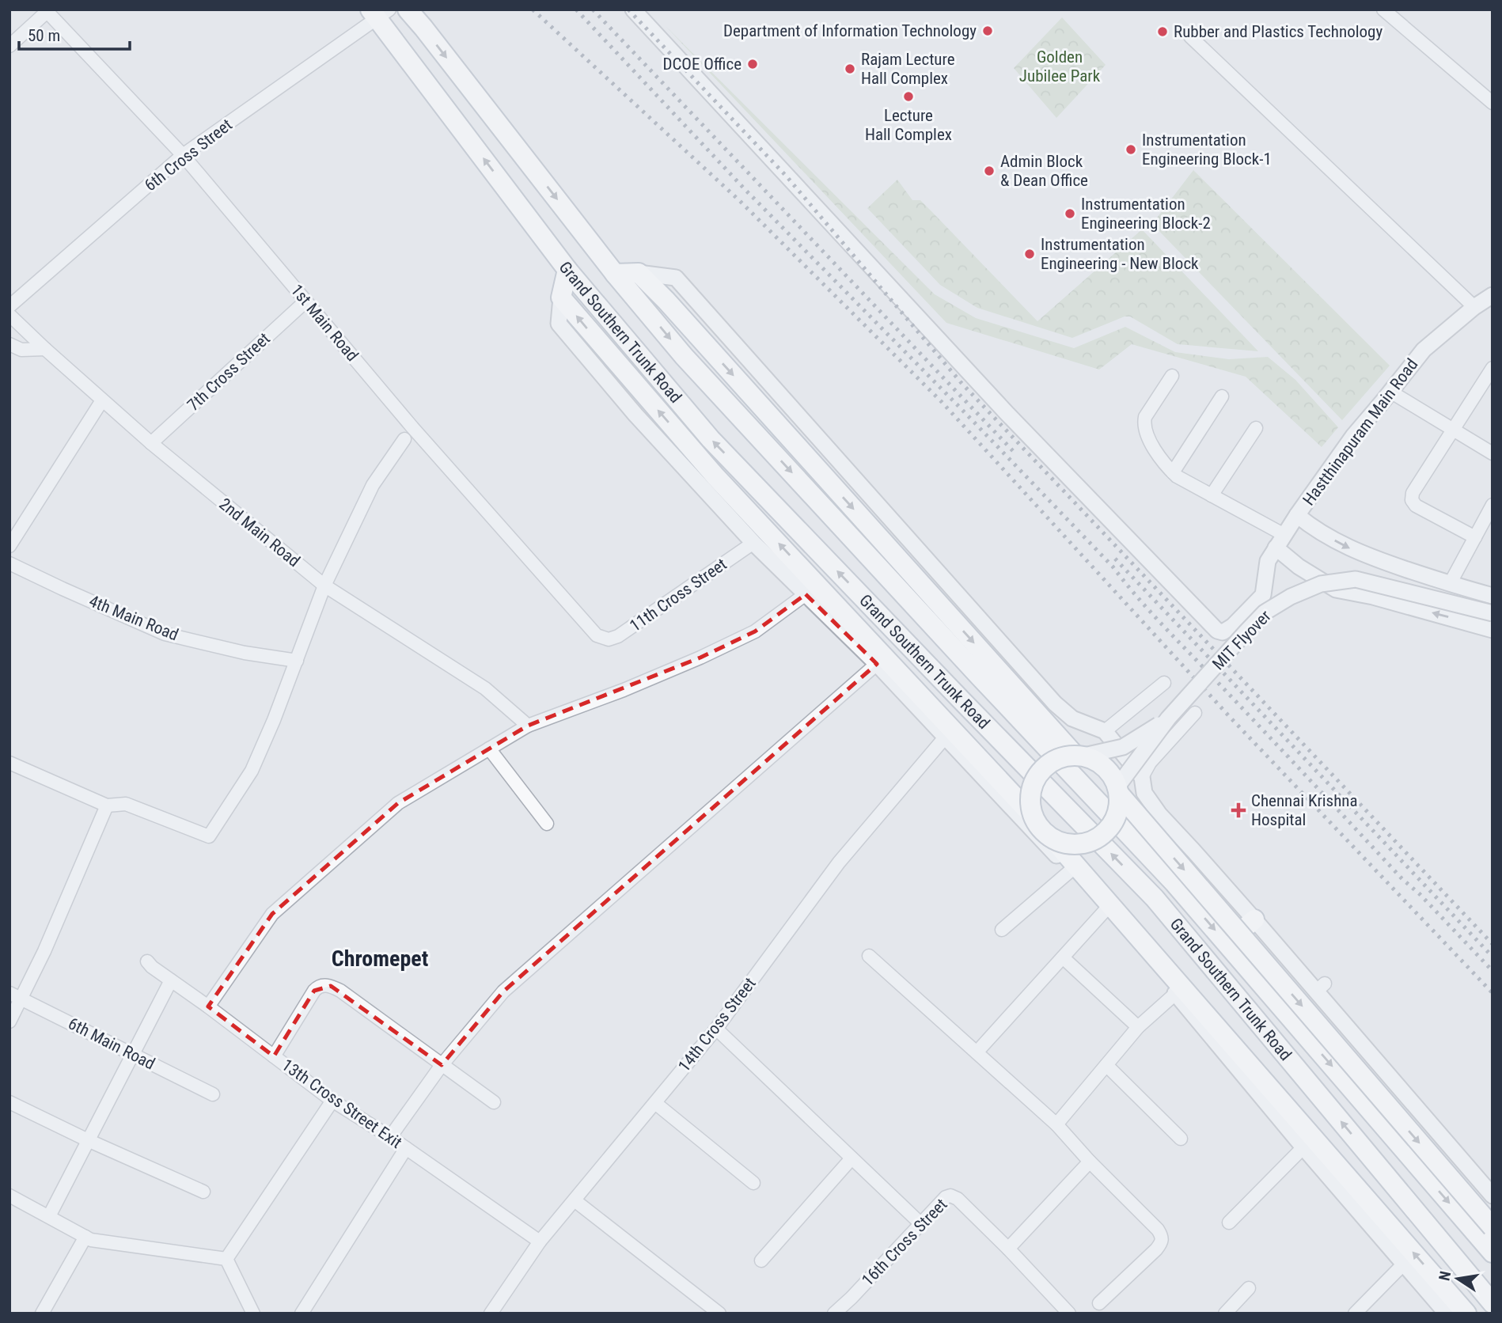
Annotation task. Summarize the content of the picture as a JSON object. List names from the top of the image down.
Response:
{
  "streets": {
    "main road": ["Grand Southern Trunk Road"],
    "street": [
      "6th Cross Street",
      "1st Main Road",
      "7th Cross Street",
      "Hastthinapuram Main Road",
      "2nd Main Road",
      "11th Cross Street",
      "4th Main Road",
      "MIT Flyover",
      "14th Cross Street",
      "6th Main Road",
      "13th Cross Street Exit",
      "16th Cross Street"
    ]
  },
  "crossings": [
    ["6th Cross Street", "1st Main Road"],
    ["6th Cross Street", "Grand Southern Trunk Road"],
    ["1st Main Road", "7th Cross Street"],
    ["1st Main Road", "11th Cross Street"],
    ["7th Cross Street", "2nd Main Road"],
    ["14th Cross Street", "13th Cross Street Exit"]
  ],
  "districts": ["Chromepet"],
  "parks": ["Golden Jubilee Park"],
  "places": {
    "other": [
      "Department of Information Technology",
      "Rubber and Plastics Technology",
      "DCOE Office",
      "Rajam Lecture Hall Complex",
      "Lecture Hall Complex",
      "Instrumentation Engineering Block-1",
      "Admin Block & Dean Office",
      "Instrumentation Engineering Block-2",
      "Instrumentation Engineering - New Block"
    ],
    "health": ["Chennai Krishna Hospital"]
  },
  "scale_bar": "50 m",
  "north": "left"
}
